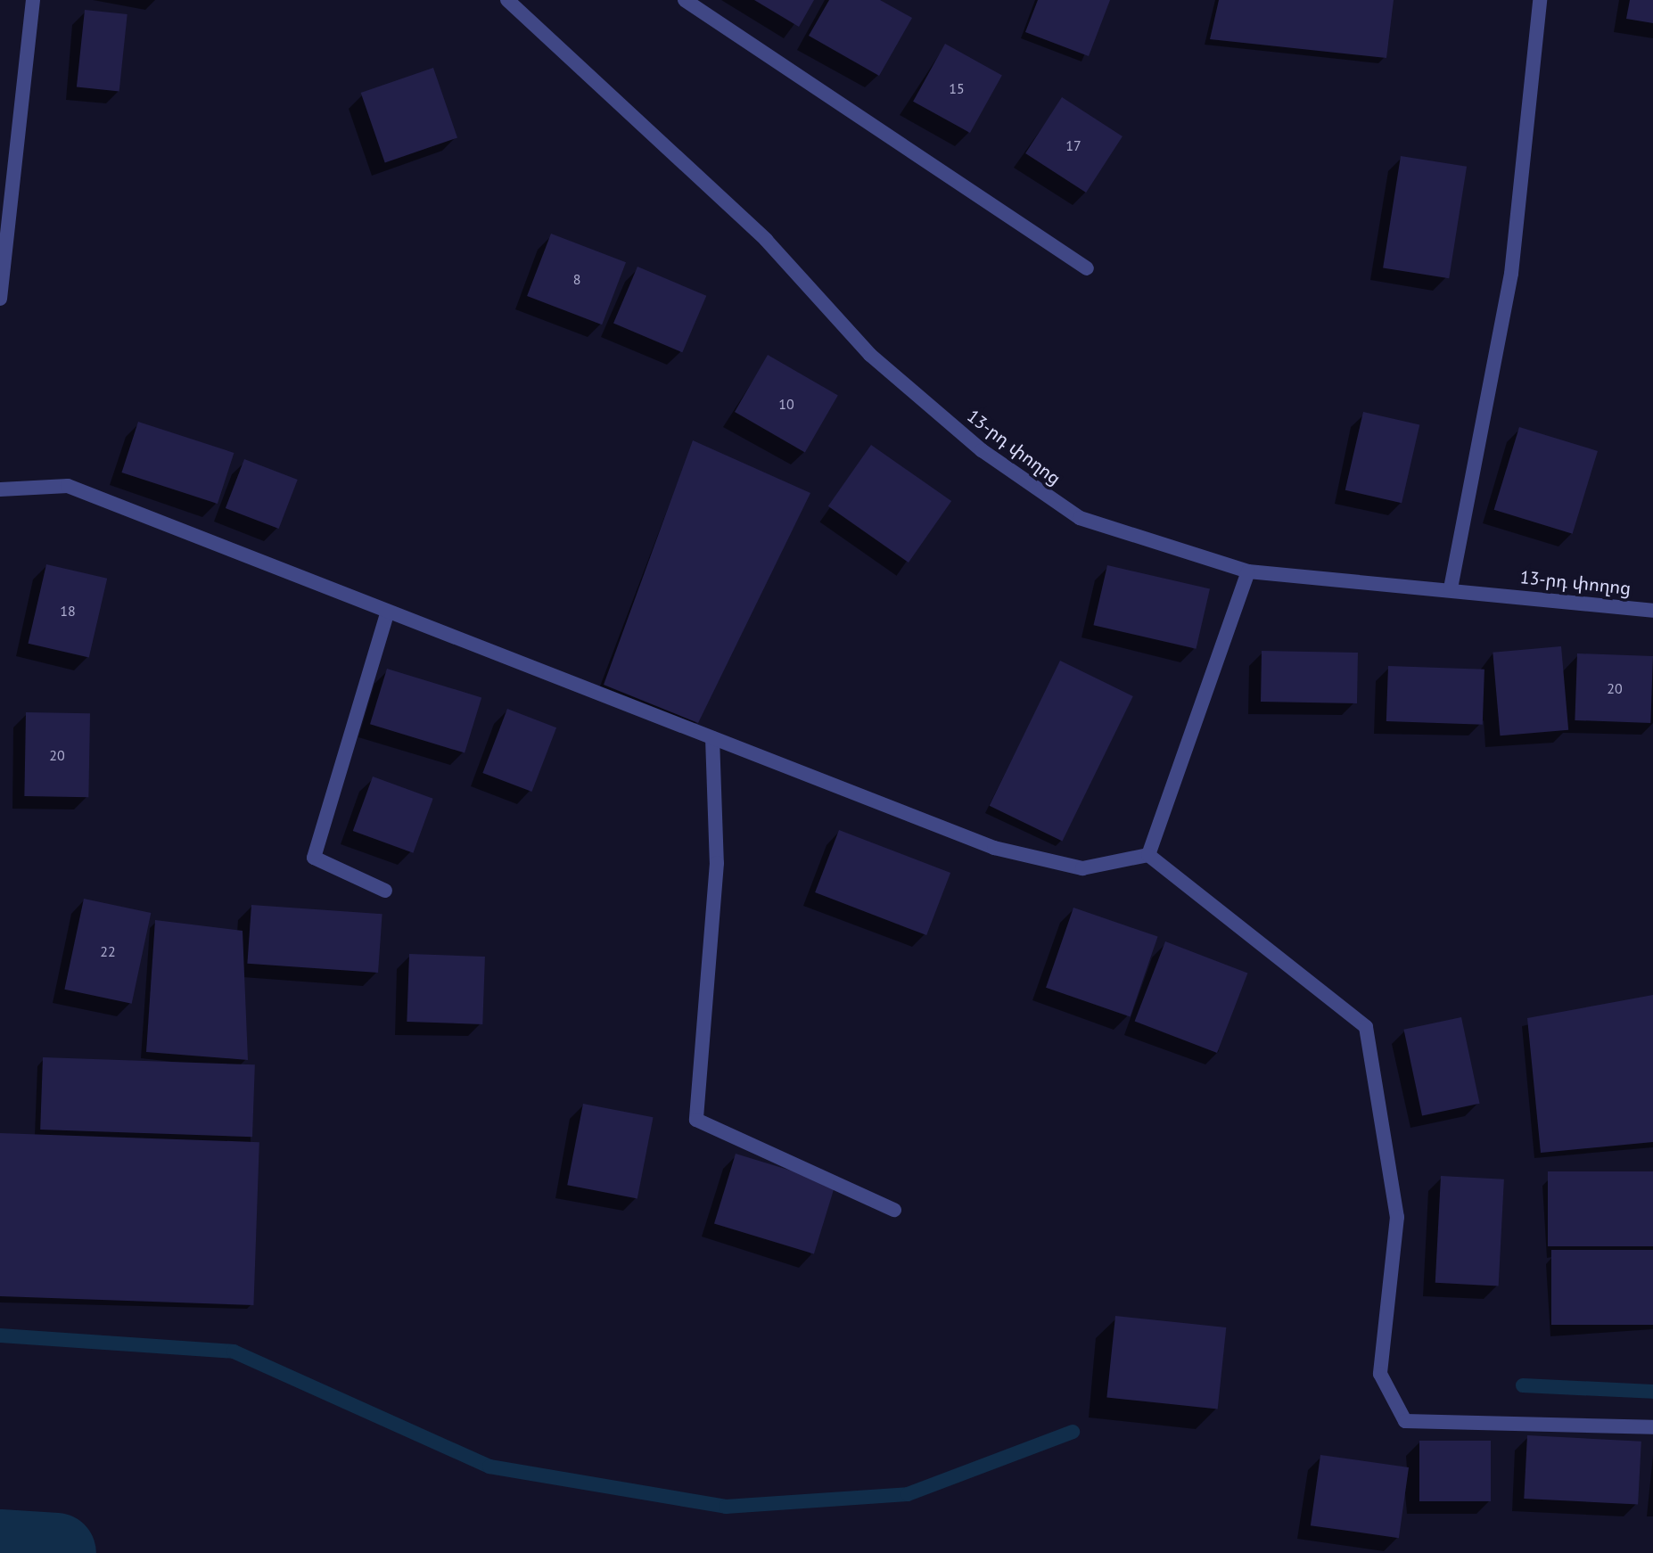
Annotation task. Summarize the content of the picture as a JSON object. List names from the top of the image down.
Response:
{
  "streets": {
    "street": ["13-րդ փողոց"]
  },
  "house_numbers": [
    "15",
    "17",
    "8",
    "10",
    "18",
    "20",
    "20",
    "22"
  ]
}
